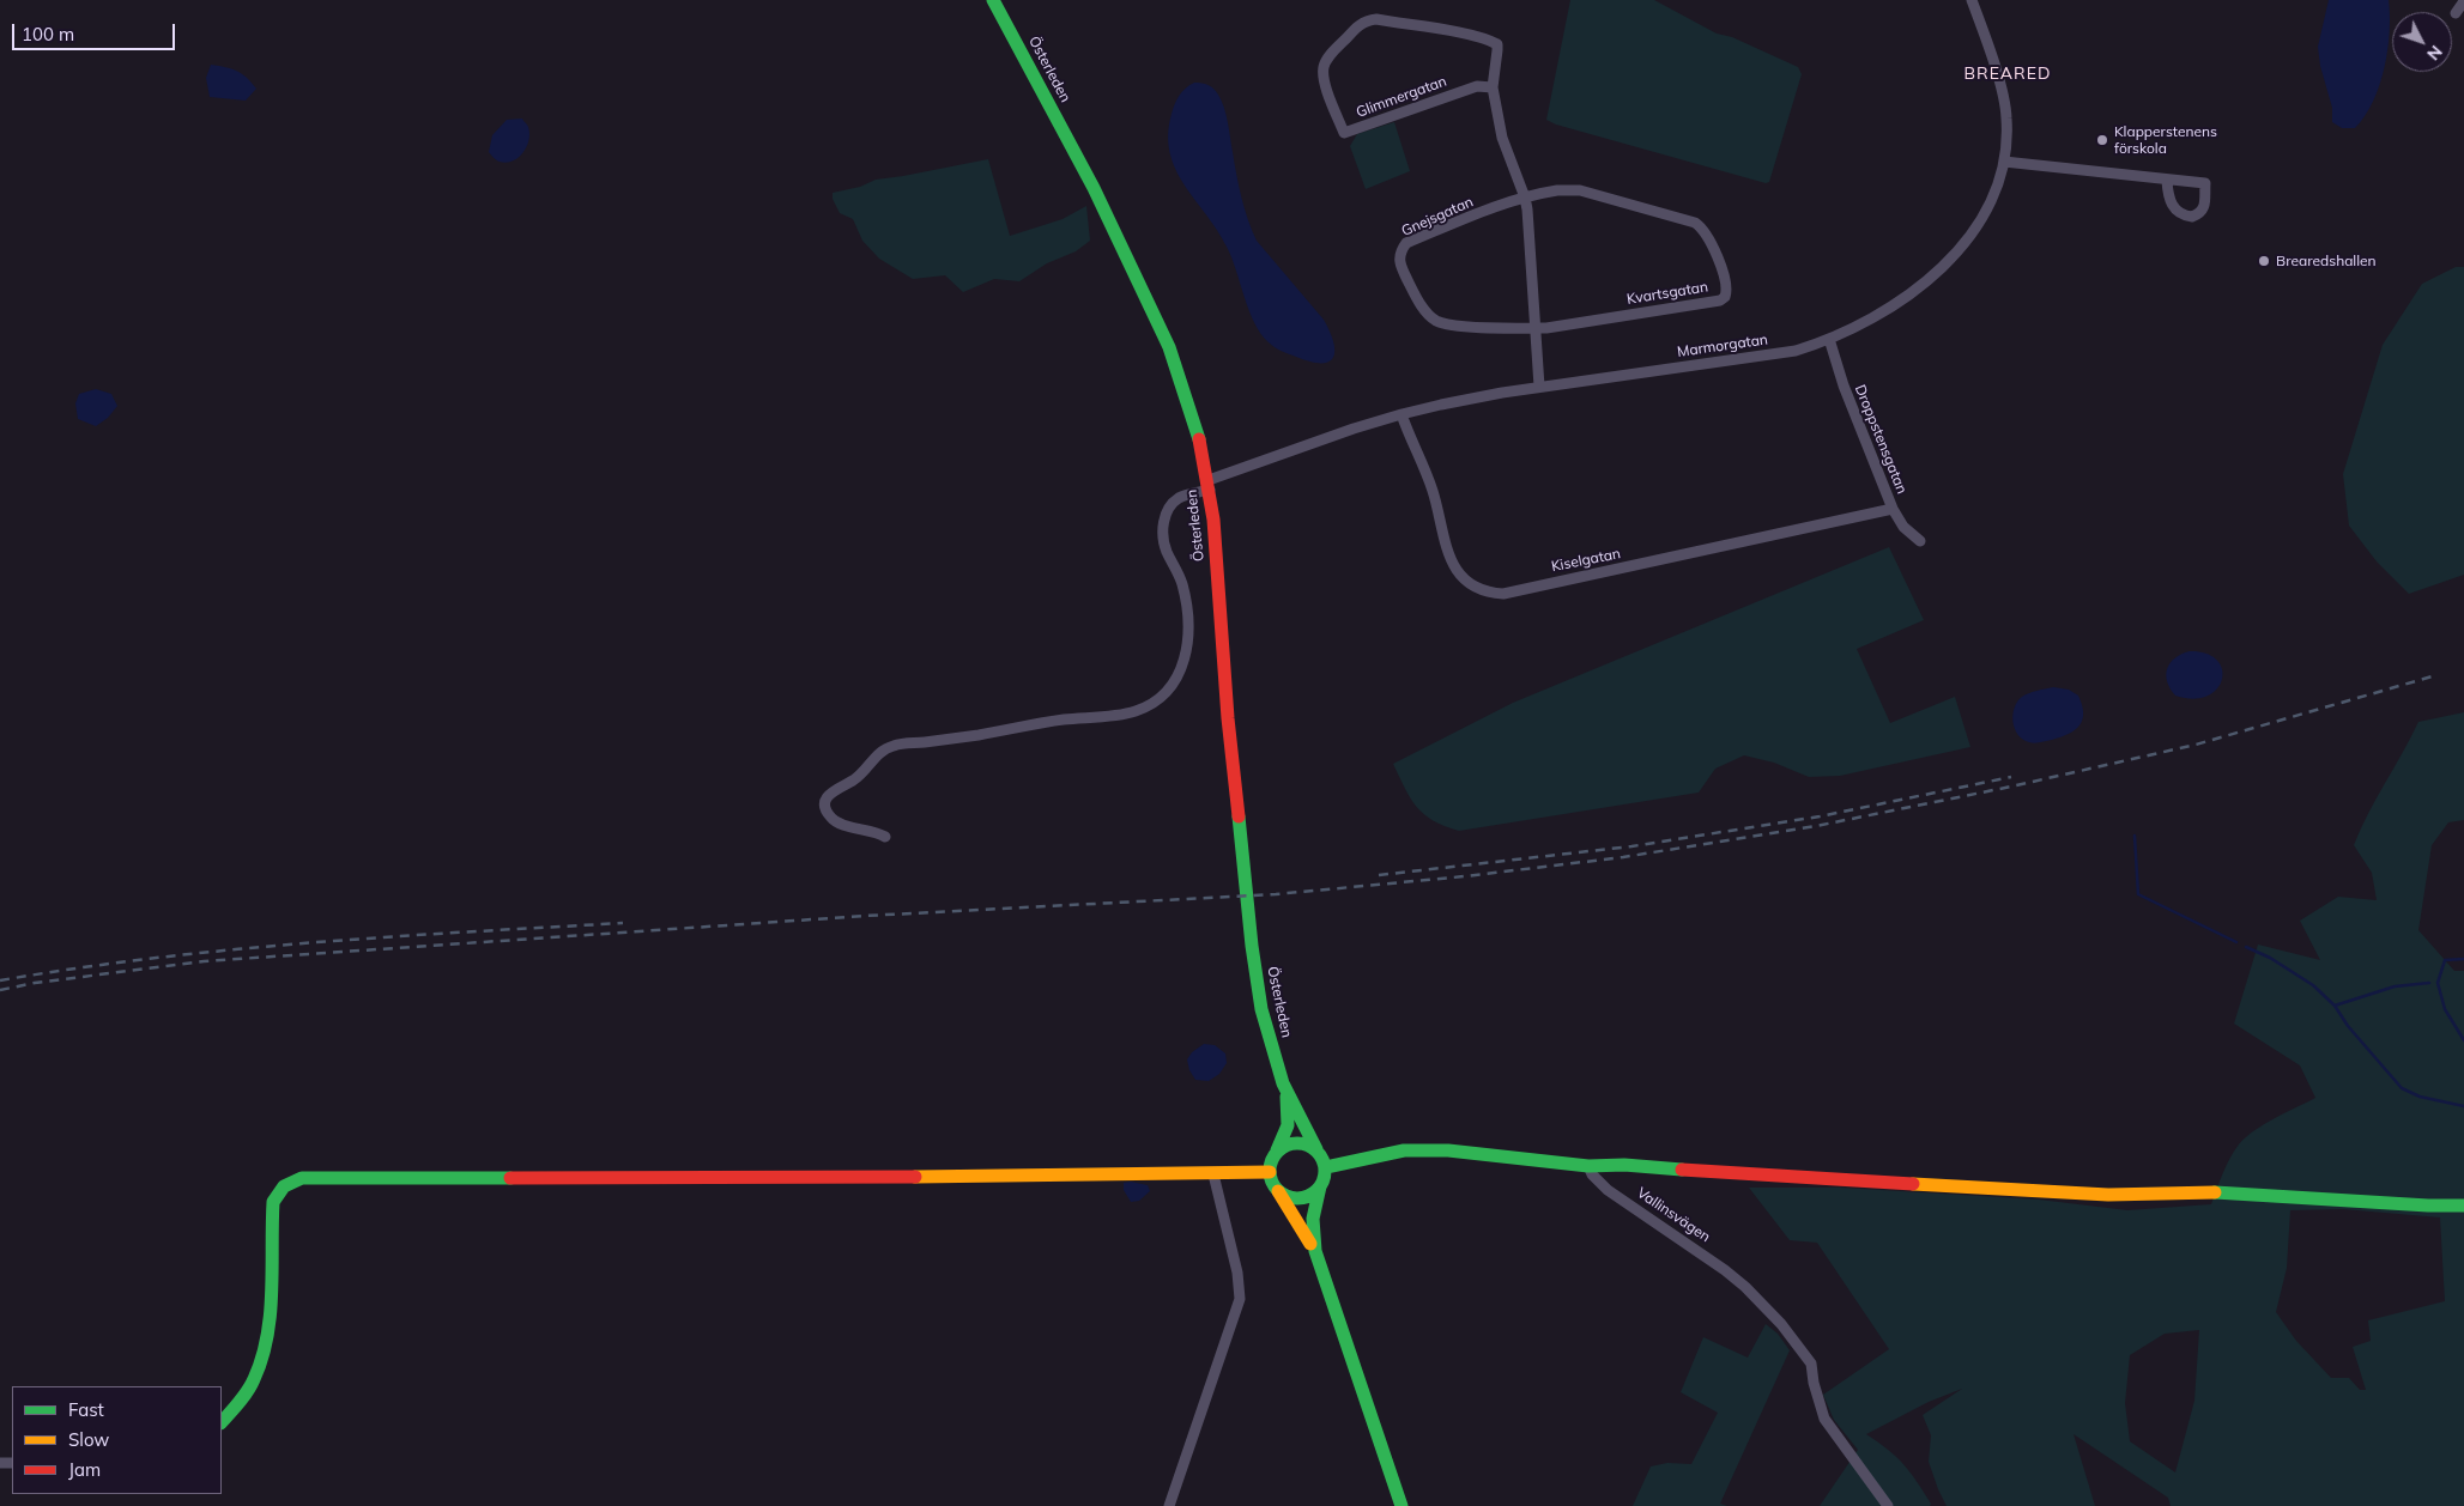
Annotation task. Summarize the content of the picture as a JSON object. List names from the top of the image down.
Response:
{
  "streets": {
    "street": [
      "Österleden",
      "Glimmergatan",
      "Gnejsgatan",
      "Kvartsgatan",
      "Marmorgatan",
      "Droppstensgatan",
      "Kiselgatan",
      "Vallinsvägen"
    ]
  },
  "crossings": [
    ["Österleden", "Marmorgatan"],
    ["Glimmergatan", "Gnejsgatan"],
    ["Glimmergatan", "Kvartsgatan"],
    ["Glimmergatan", "Marmorgatan"],
    ["Gnejsgatan", "Kvartsgatan"],
    ["Marmorgatan", "Droppstensgatan"],
    ["Marmorgatan", "Kiselgatan"],
    ["Droppstensgatan", "Kiselgatan"]
  ],
  "districts": ["BREARED"],
  "places": ["Klapperstenens förskola", "Brearedshallen"],
  "legend": ["Fast", "Slow", "Jam"],
  "scale_bar": "100 m",
  "north": "bottom right"
}
